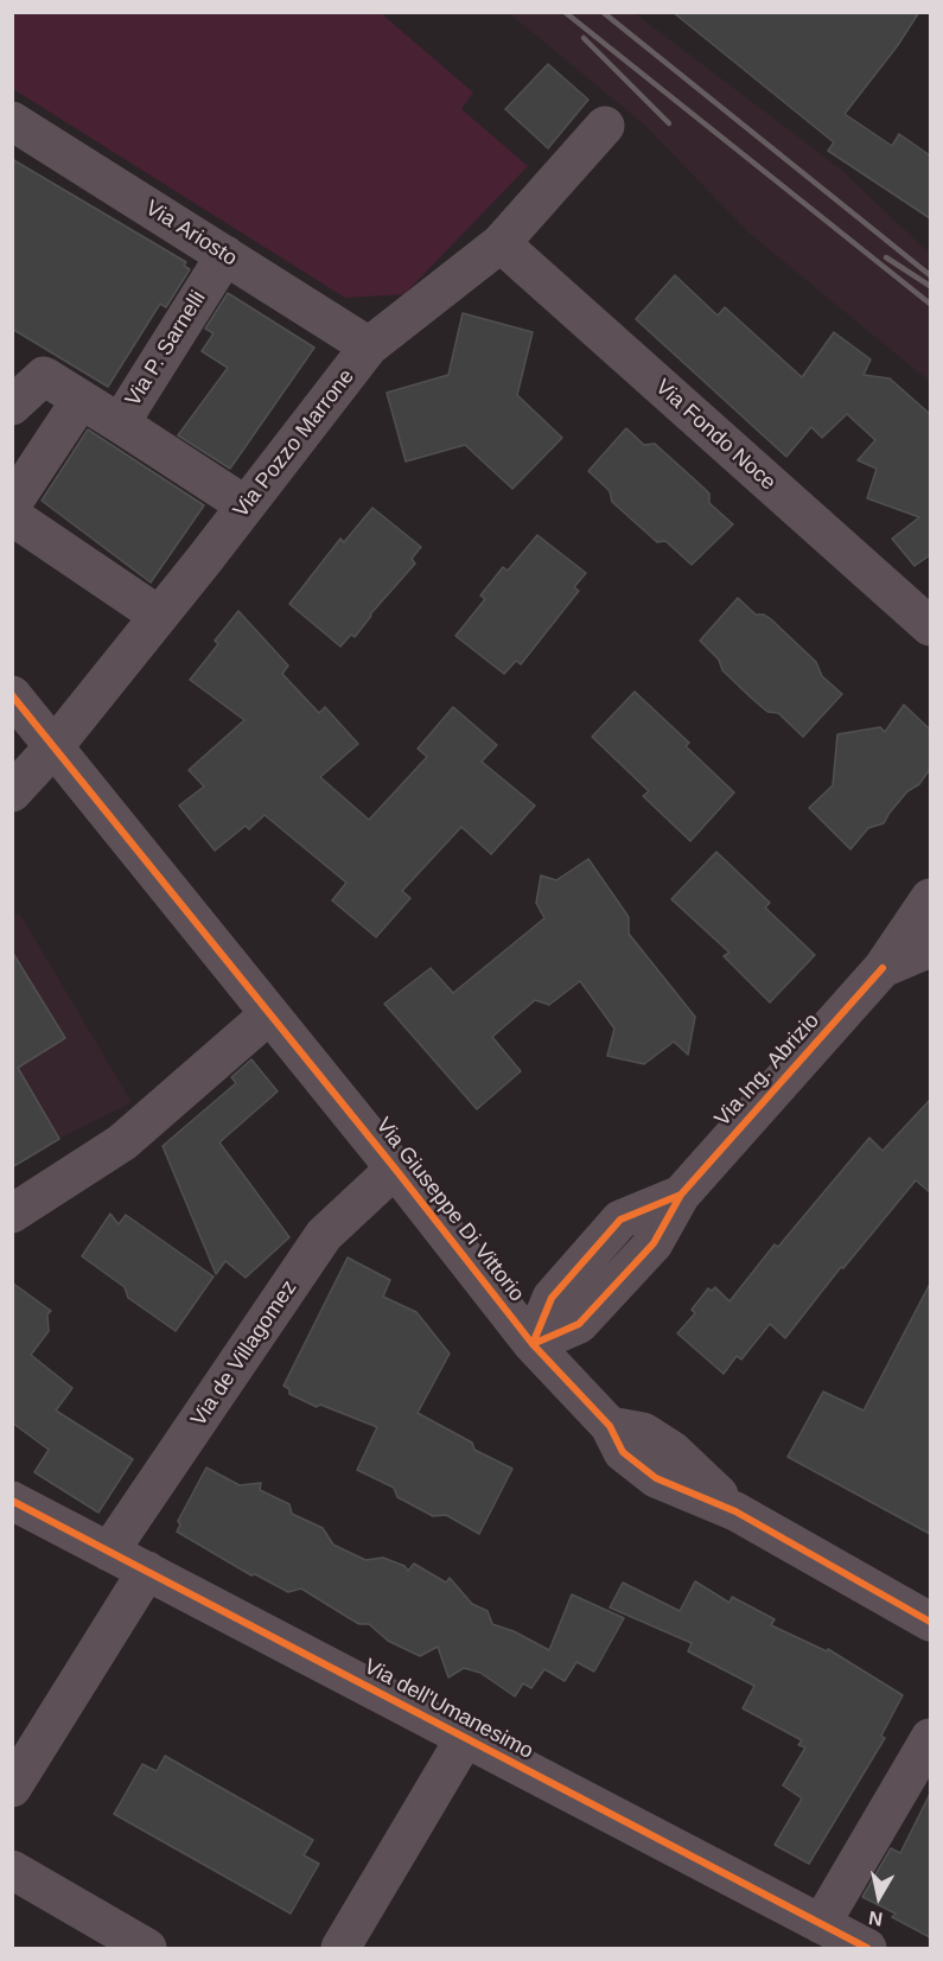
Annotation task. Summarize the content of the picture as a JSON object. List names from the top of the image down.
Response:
{
  "streets": {
    "street": [
      "Via Ariosto",
      "Via P. Sarnelli",
      "Via Fondo Noce",
      "Via Pozzo Marrone",
      "Via Ing. Abrizio",
      "Via Giuseppe Di Vittorio",
      "Via de Villagomez",
      "Via dell'Umanesimo"
    ]
  },
  "crossings": [
    ["Via Ariosto", "Via P. Sarnelli"],
    ["Via Ariosto", "Via Pozzo Marrone"],
    ["Via P. Sarnelli", "Via Pozzo Marrone"],
    ["Via Fondo Noce", "Via Pozzo Marrone"],
    ["Via Pozzo Marrone", "Via Giuseppe Di Vittorio"],
    ["Via Ing. Abrizio", "Via Giuseppe Di Vittorio"],
    ["Via Giuseppe Di Vittorio", "Via de Villagomez"],
    ["Via de Villagomez", "Via dell'Umanesimo"]
  ],
  "north": "bottom"
}
